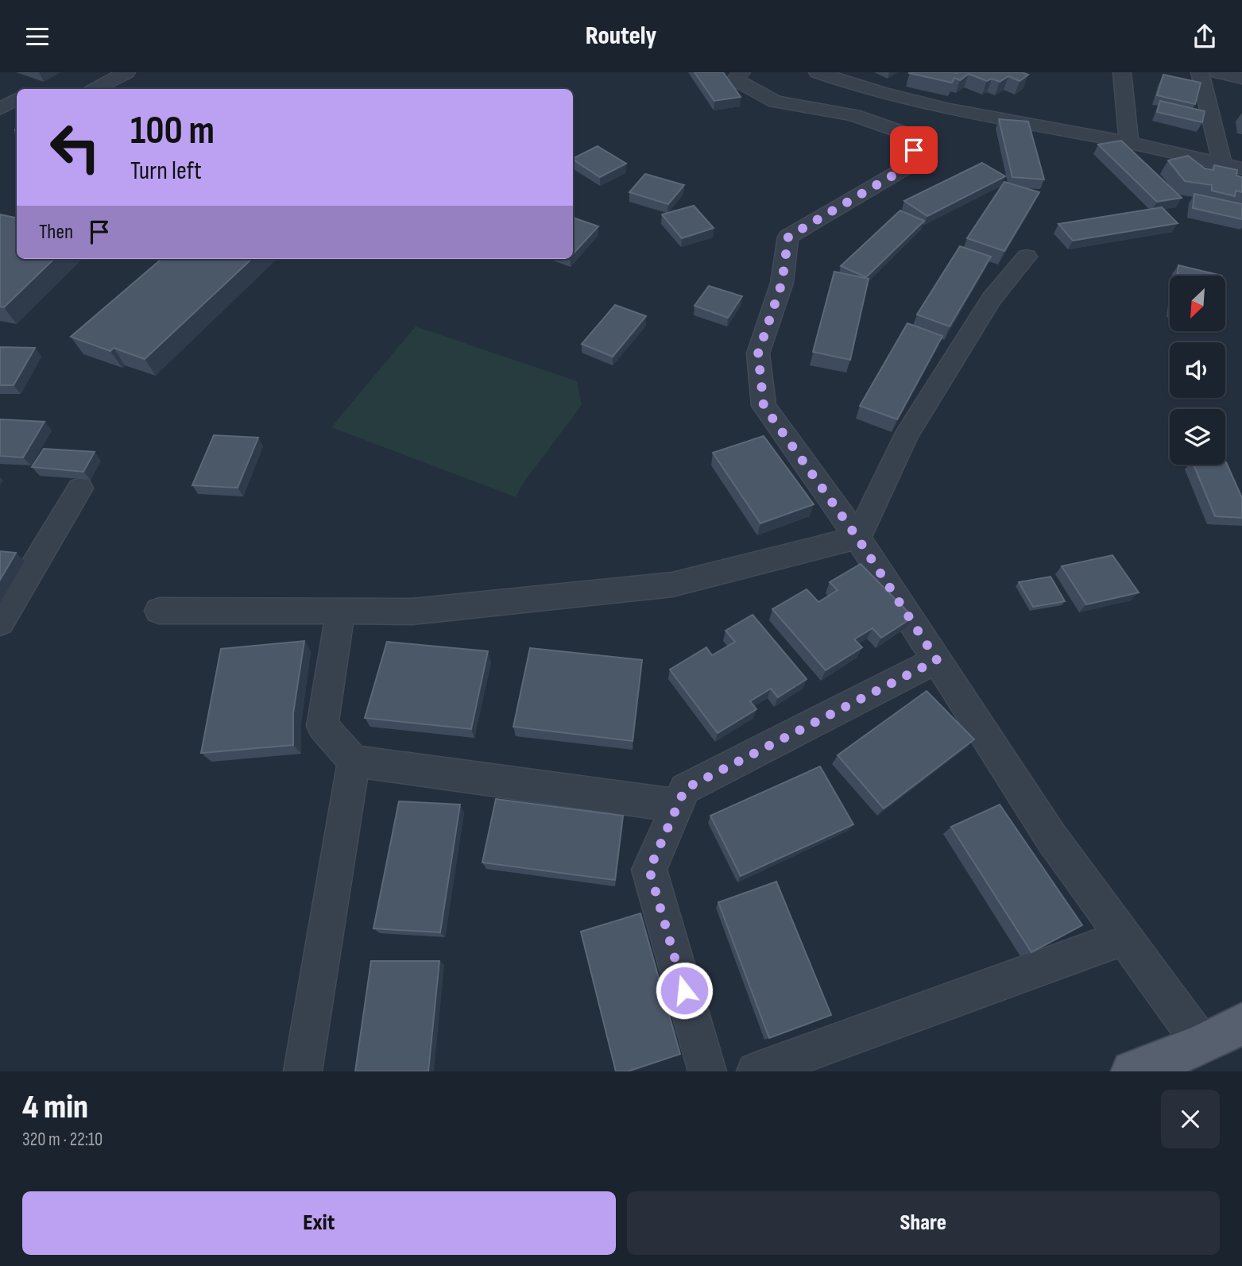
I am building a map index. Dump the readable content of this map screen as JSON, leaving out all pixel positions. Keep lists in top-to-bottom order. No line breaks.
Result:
{"north":"bottom left","page":{"header":"Routely","turn":["100 m","Turn left"],"then":"Then","heading":["4 min","320 m · 22:10"],"buttons":["Exit","Share"]}}
